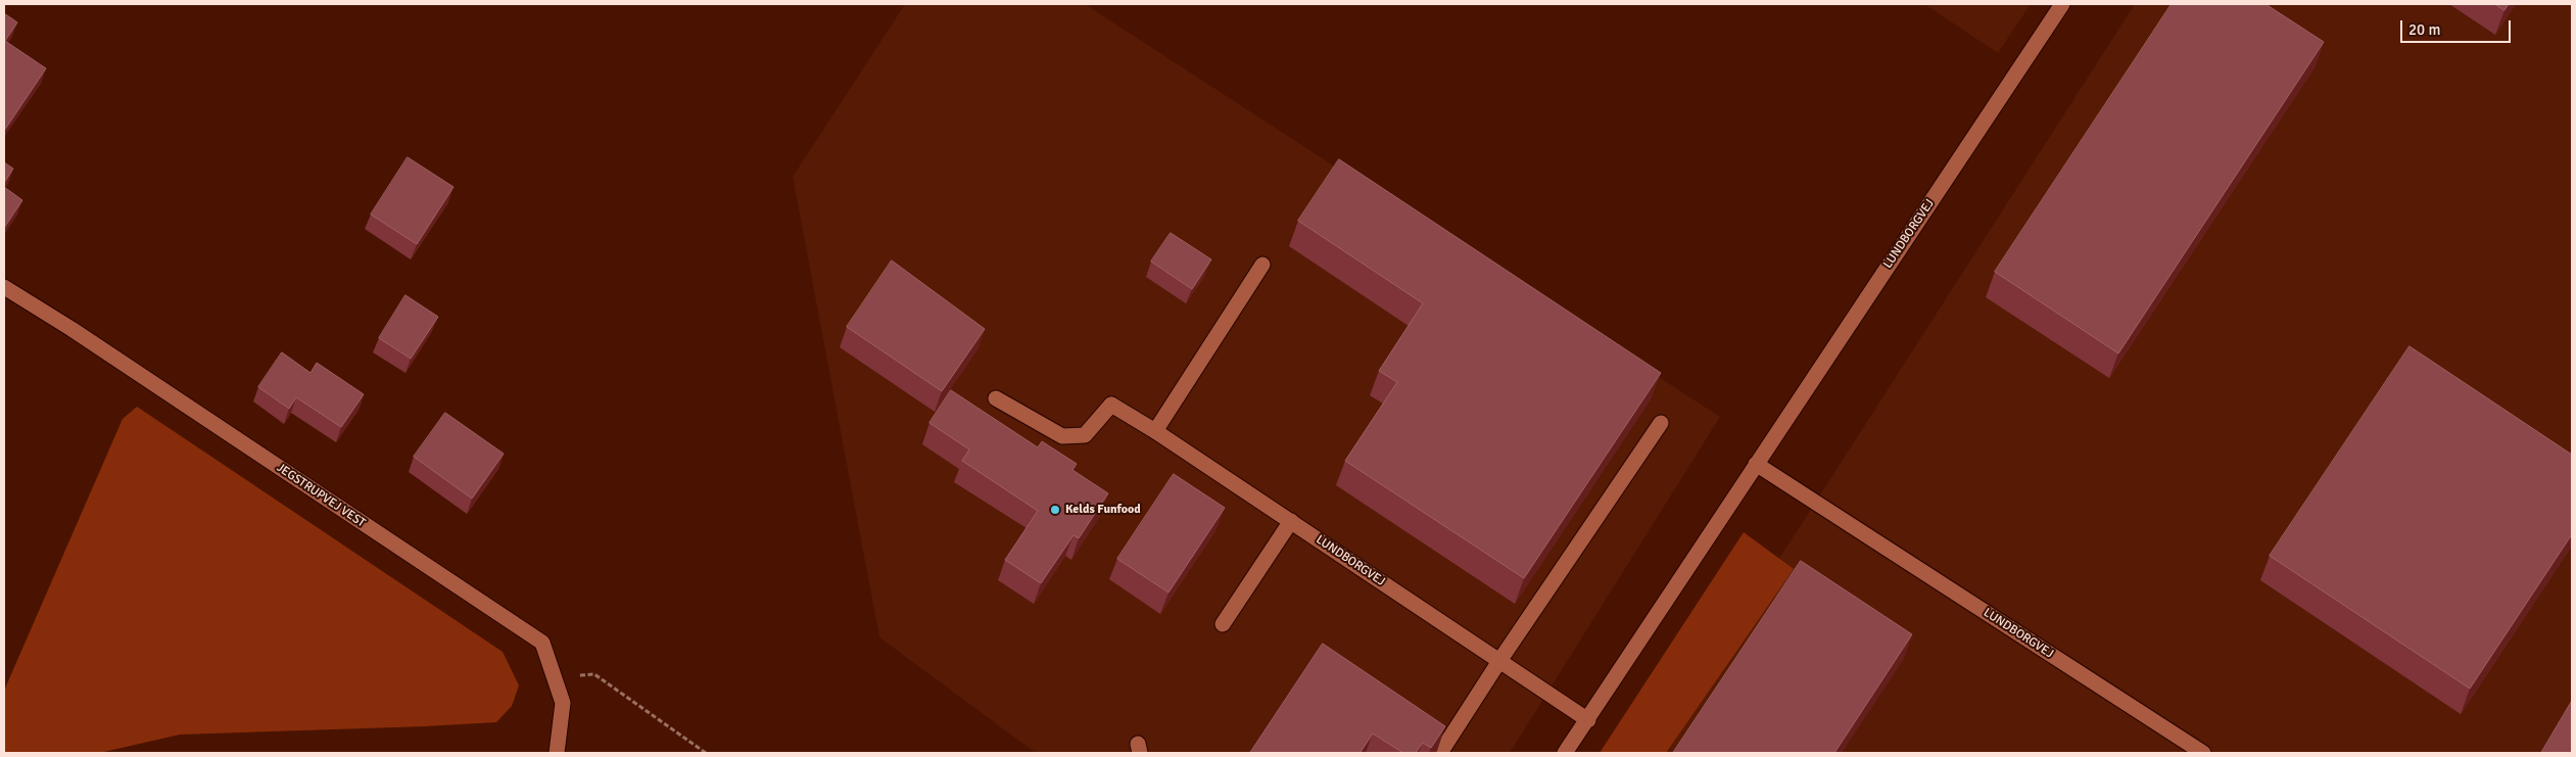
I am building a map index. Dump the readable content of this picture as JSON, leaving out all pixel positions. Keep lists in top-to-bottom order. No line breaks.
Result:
{"streets":{"street":["LUNDBORGVEJ","JEGSTRUPVEJ VEST"]},"places":["Kelds Funfood"],"scale_bar":"20 m"}
